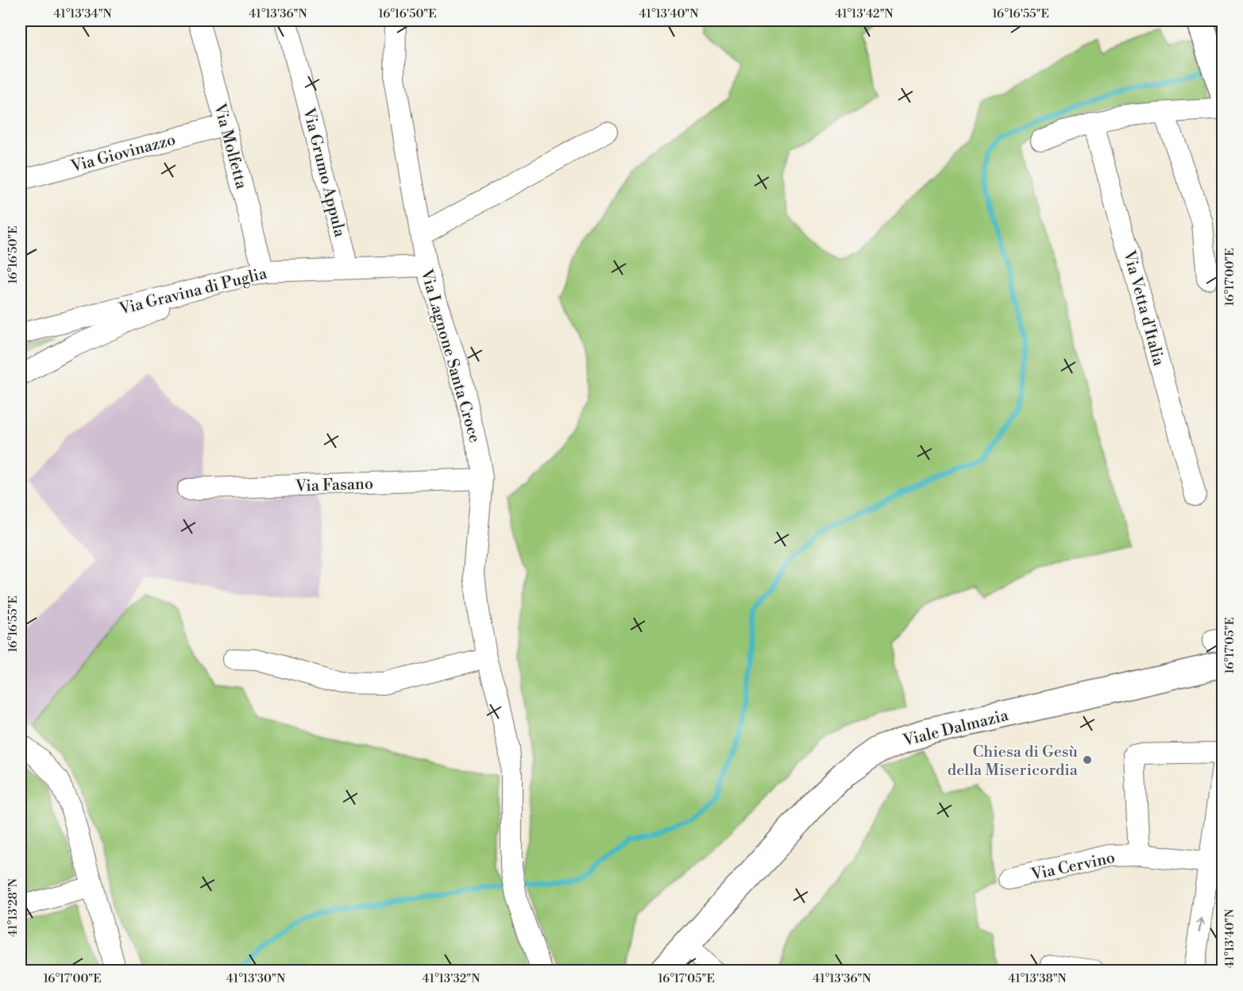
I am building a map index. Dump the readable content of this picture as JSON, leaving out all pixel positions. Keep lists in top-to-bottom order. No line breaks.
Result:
{"streets":{"main road":["Viale Dalmazia"],"street":["Via Molfetta","Via Giovinazzo","Via Grumo Appula","Via Gravina di Puglia","Via Vetta d'Italia","Via Lagnone Santa Croce","Via Fasano","Via Cervino"]},"crossings":[["Via Molfetta","Via Giovinazzo"],["Via Molfetta","Via Gravina di Puglia"],["Via Grumo Appula","Via Gravina di Puglia"],["Via Gravina di Puglia","Via Lagnone Santa Croce"],["Via Lagnone Santa Croce","Via Fasano"]],"places":["Chiesa di Gesù della Misericordia"],"coordinates":["41°13'34\"N","41°13'36\"N","16°16'50\"E","41°13'40\"N","41°13'42\"N","16°16'55\"E","16°17'00\"E","16°17'05\"E","41°13'28\"N","41°13'30\"N","41°13'32\"N","41°13'38\"N"]}
